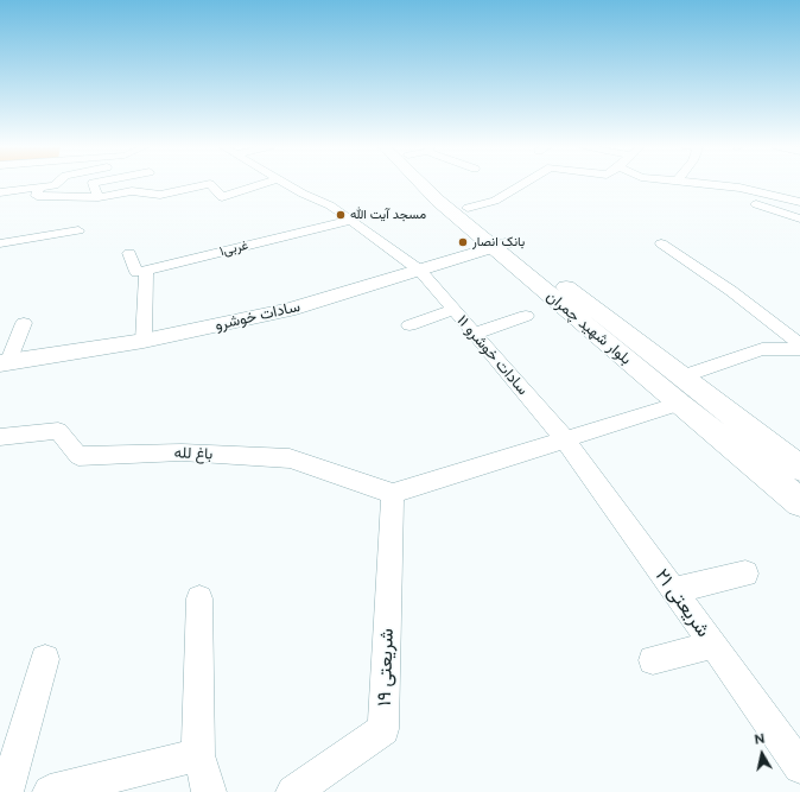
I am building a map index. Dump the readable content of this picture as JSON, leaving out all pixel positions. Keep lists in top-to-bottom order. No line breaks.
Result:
{"streets":{"main road":["بلوار شهید چمران"],"street":["غربی۱","سادات خوشرو","سادات خوشرو ۱۱","باغ لله","شریعتی ۲۱","شریعتی ۱۹"]},"crossings":[["غربی۱","سادات خوشرو ۱۱"],["سادات خوشرو","بلوار شهید چمران"],["سادات خوشرو","سادات خوشرو ۱۱"],["سادات خوشرو ۱۱","شریعتی ۲۱"],["باغ لله","شریعتی ۱۹"]],"places":["مسجد آیت الله","بانک انصار"],"north":"top"}
